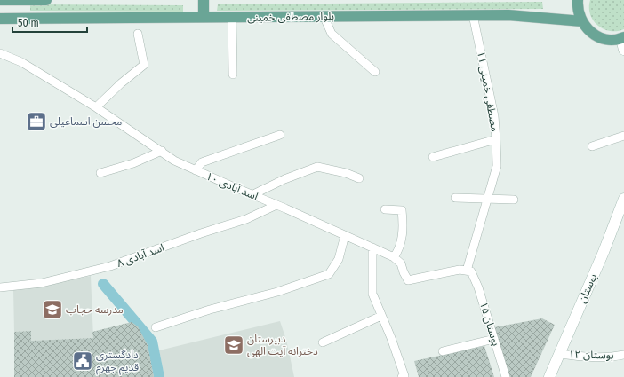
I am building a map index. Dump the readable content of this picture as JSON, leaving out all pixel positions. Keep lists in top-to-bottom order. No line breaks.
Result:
{"streets":{"main road":["بلوار مصطفی خمینی","بوستان"],"street":["مصطفی خمینی ۱۱","اسد آبادی ۱۰","اسد آبادی ۸","بوستان ۱۵","۱۲ بوستان"]},"crossings":[["بلوار مصطفی خمینی","مصطفی خمینی ۱۱"],["مصطفی خمینی ۱۱","بوستان ۱۵"],["اسد آبادی ۱۰","اسد آبادی ۸"],["بوستان","۱۲ بوستان"]],"places":{"office":["محسن اسماعیلی"],"school or university":["مدرسه حجاب","دبیرستان دخترانه آیت الهی"],"public building":["دادگستری قدیم جهرم"]},"scale_bar":"50 m"}
